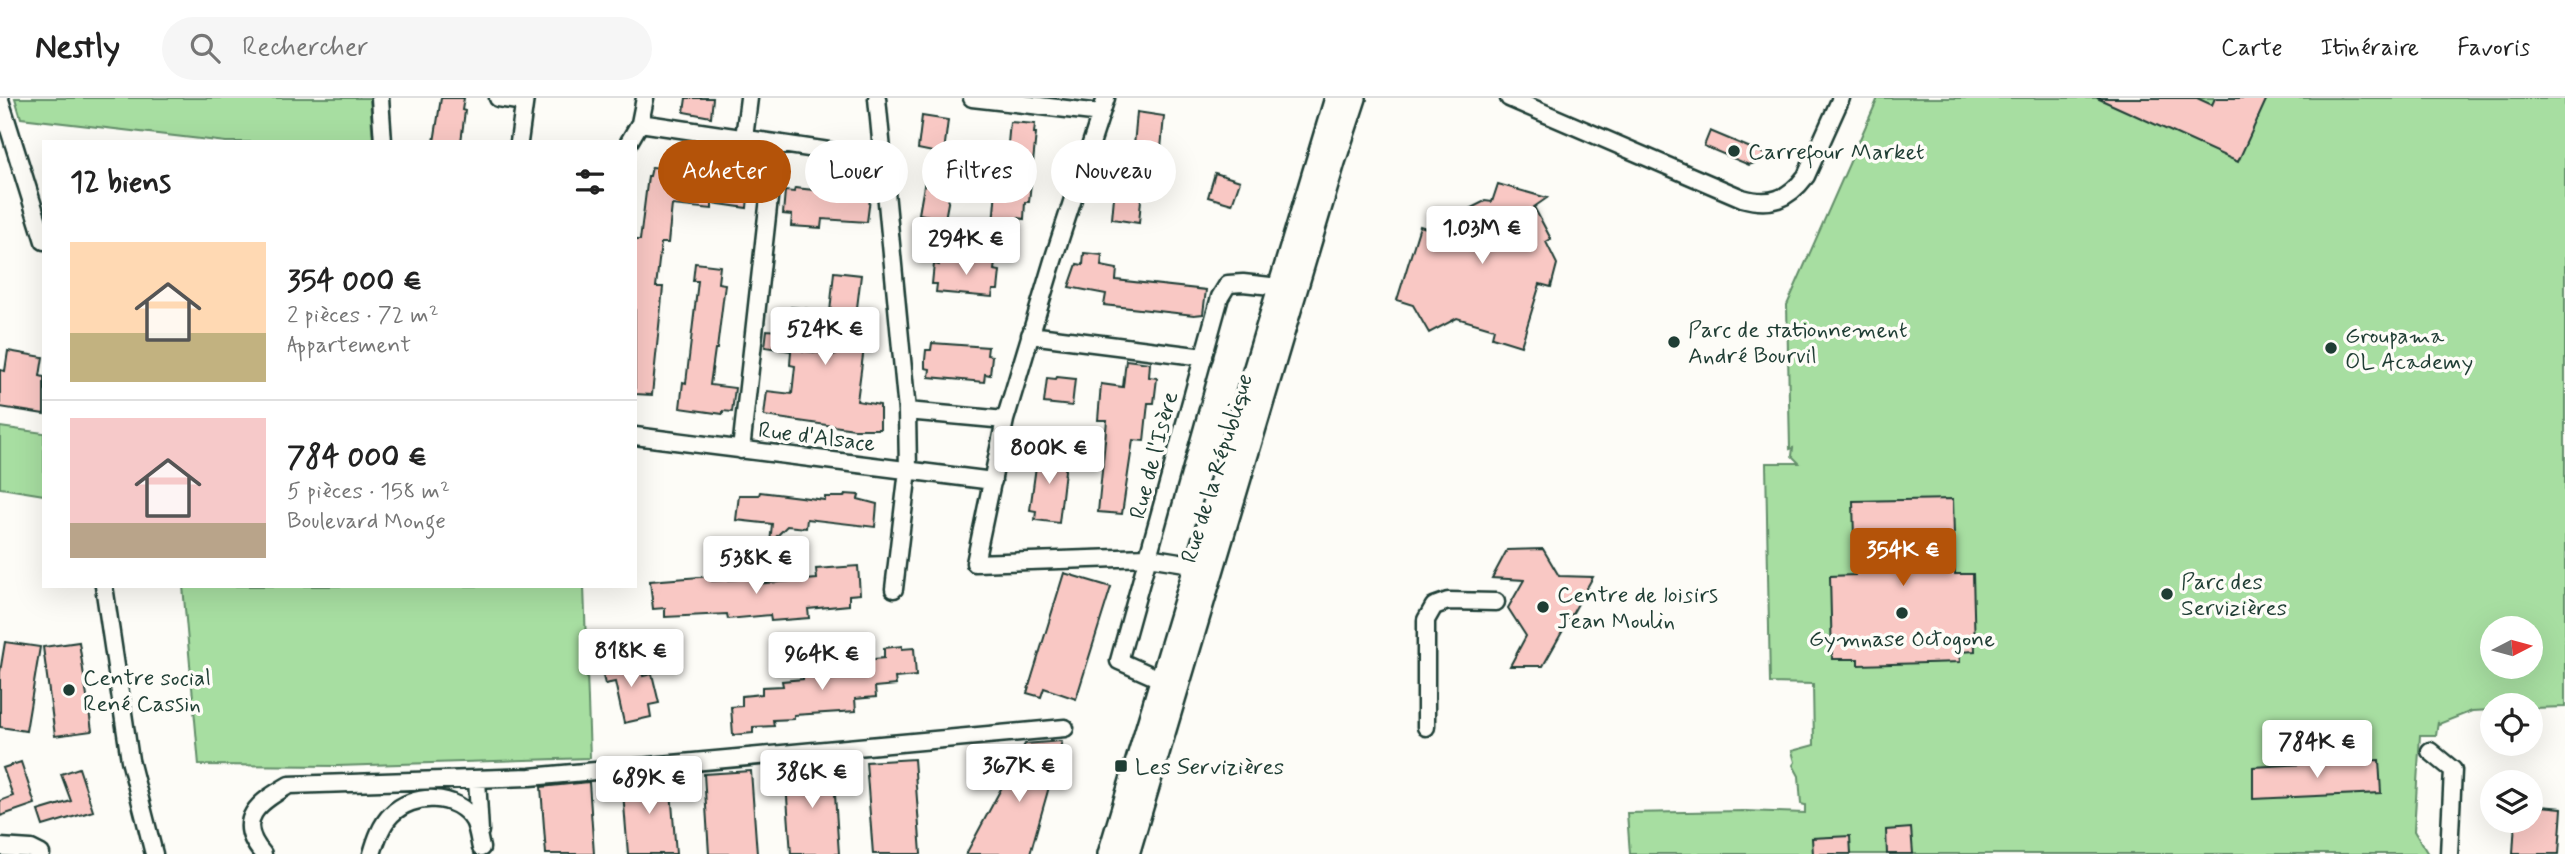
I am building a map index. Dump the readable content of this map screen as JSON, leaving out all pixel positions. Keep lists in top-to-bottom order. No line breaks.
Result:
{"streets":{"main road":["Rue de la République"],"street":["Rue d'Alsace","Rue de l'Isère"]},"crossings":[["Rue de l'Isère","Rue de la République"]],"places":{"other":["Carrefour Market","Parc de stationnement André Bourvil","Groupama OL Academy","Parc des Servizières","Centre de loisirs Jean Moulin","Gymnase Octogone","Centre social René Cassin"],"transit":["Les Servizières"]},"north":"right","page":{"header":"Nestly","search":"Rechercher","nav":["Carte","Itinéraire","Favoris"],"chip":["Acheter","Louer","Filtres","Nouveau"],"heading":"12 biens","price":["1.03M €","294K €","524K €","800K €","354K €","538K €","818K €","964K €","784K €","367K €","386K €","689K €"],"list":[{"name":"354 000 €","note":"2 pièces · 72 m² · Appartement"},{"name":"784 000 €","note":"5 pièces · 158 m² · Boulevard Monge"}]}}
